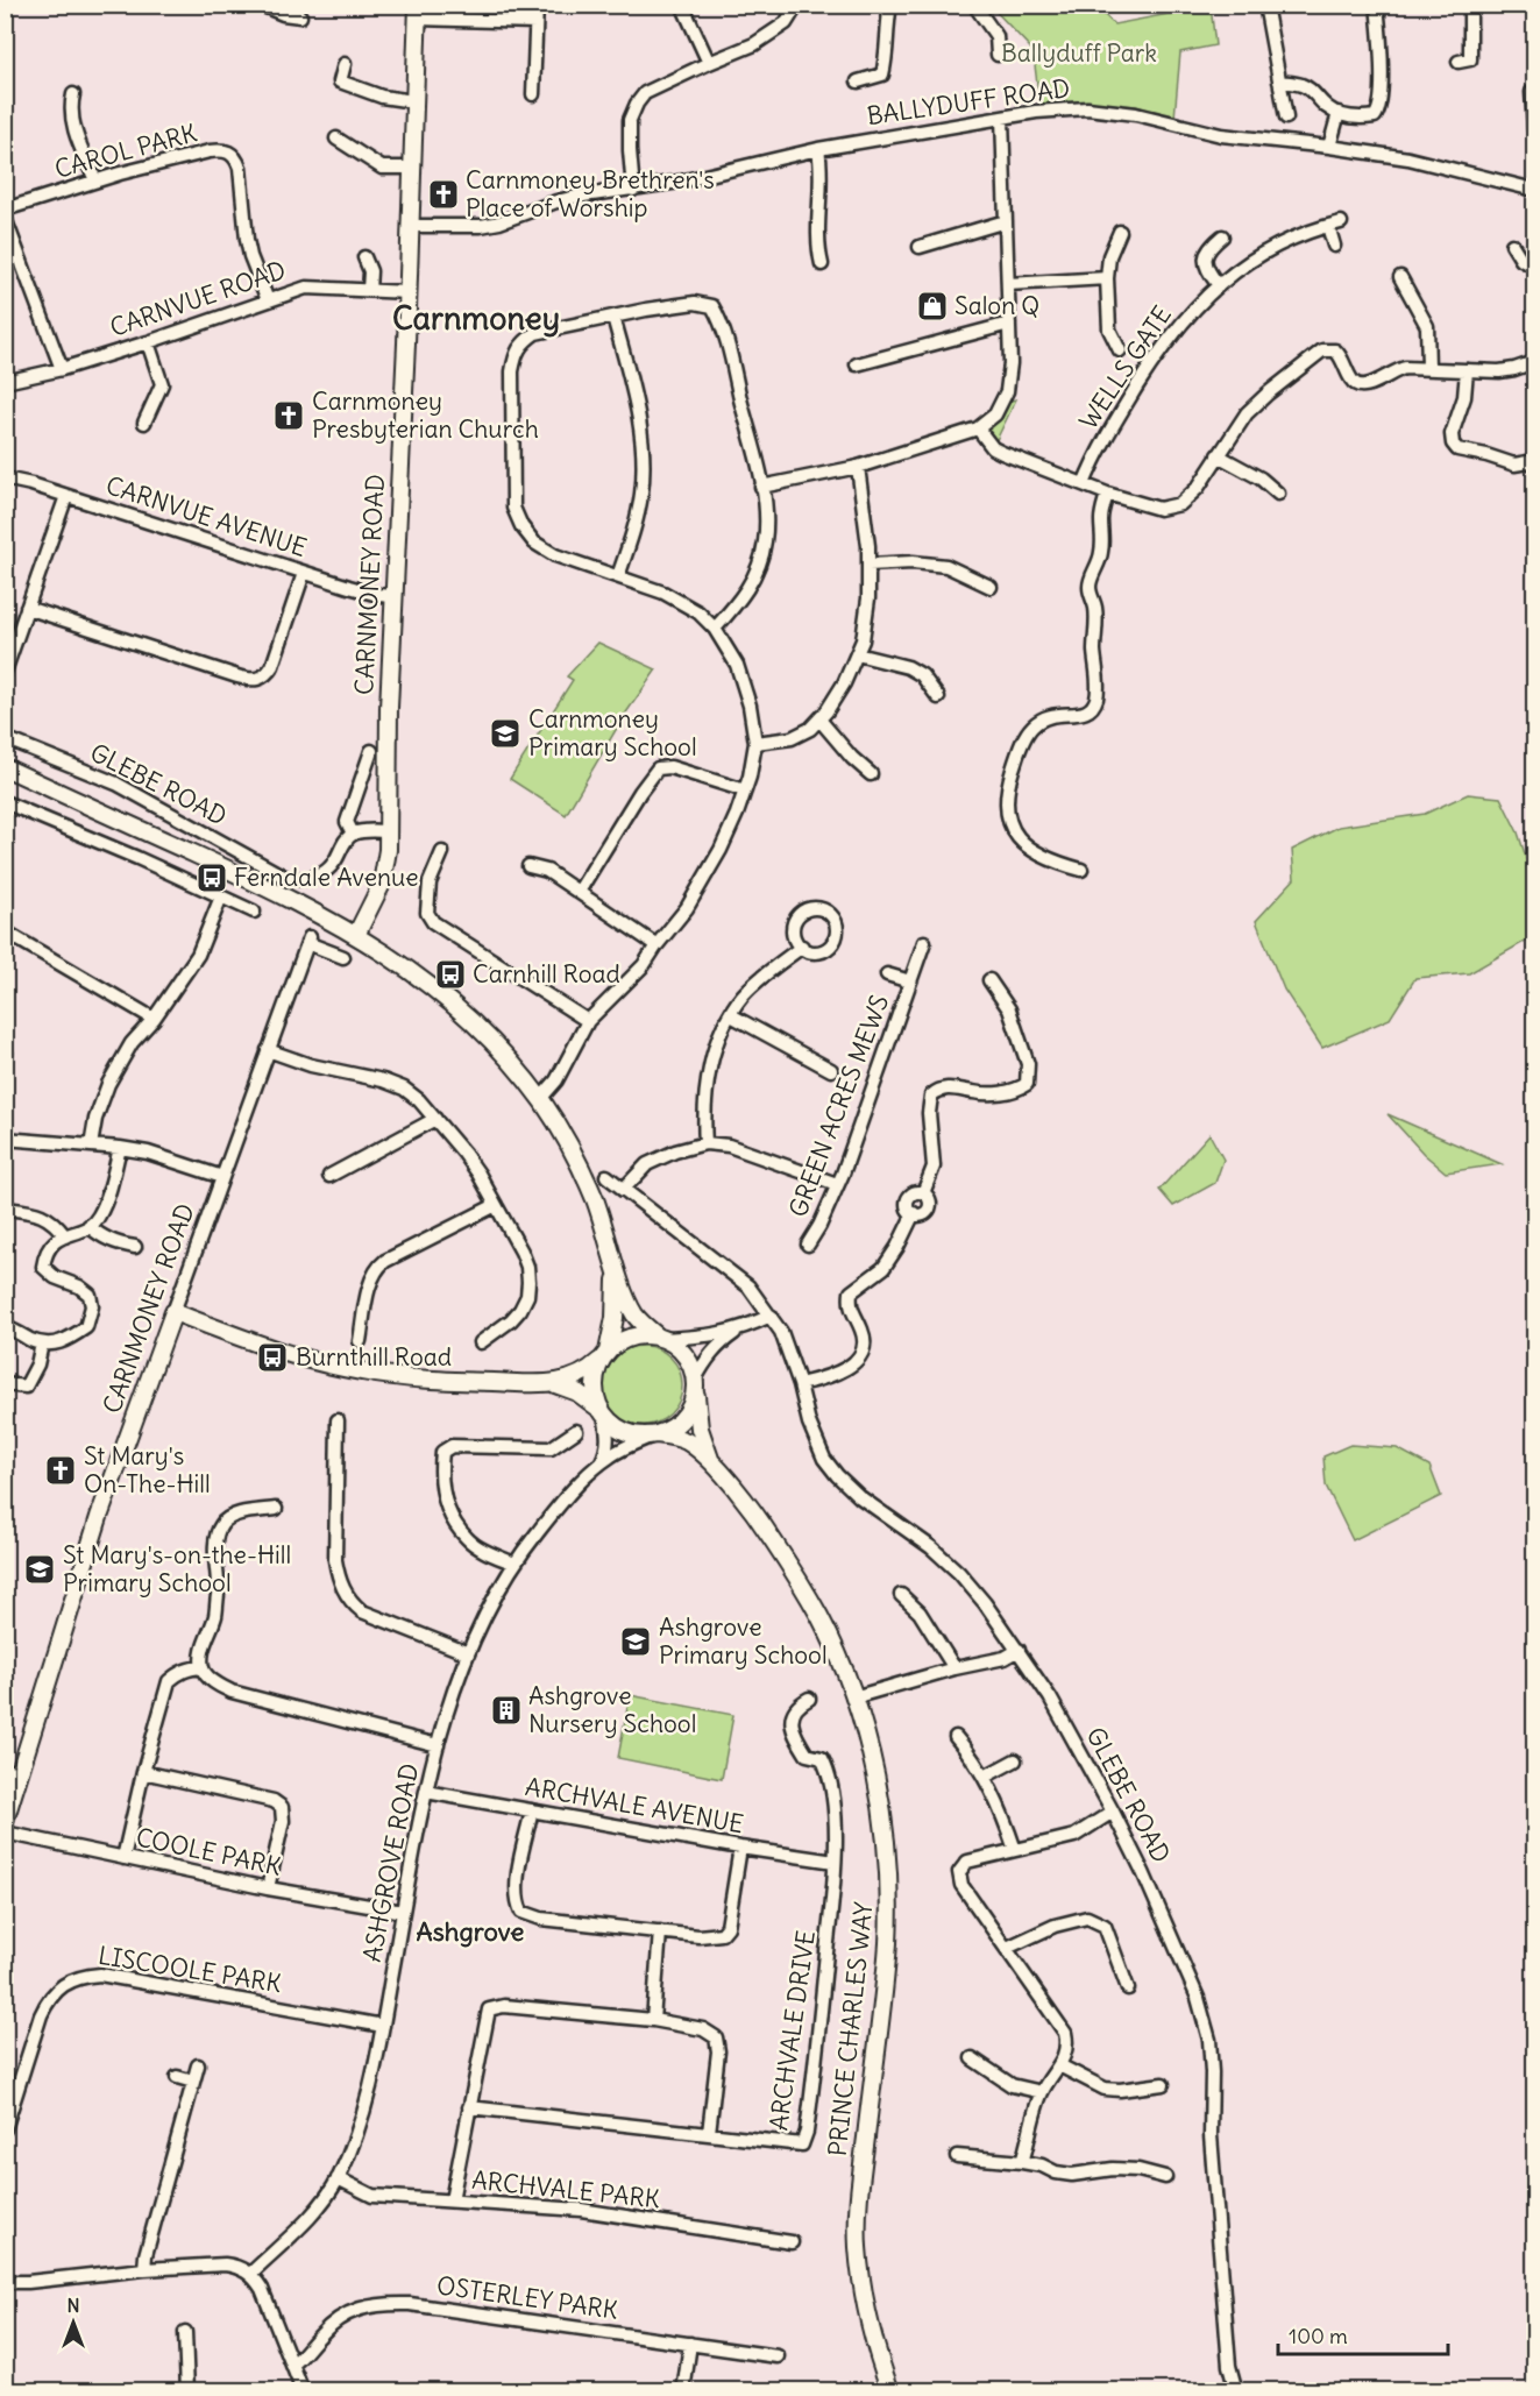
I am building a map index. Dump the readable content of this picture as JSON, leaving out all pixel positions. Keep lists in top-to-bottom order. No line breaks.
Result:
{"streets":{"street":["BALLYDUFF ROAD","CAROL PARK","CARNVUE ROAD","WELLS GATE","CARNVUE AVENUE","CARNMONEY ROAD","GLEBE ROAD","GREEN ACRES MEWS","ARCHVALE AVENUE","COOLE PARK","ASHGROVE ROAD","LISCOOLE PARK","PRINCE CHARLES WAY","ARCHVALE DRIVE","ARCHVALE PARK","OSTERLEY PARK"]},"crossings":[["BALLYDUFF ROAD","CARNMONEY ROAD"],["CAROL PARK","CARNVUE ROAD"],["CARNVUE ROAD","CARNMONEY ROAD"],["CARNVUE AVENUE","CARNMONEY ROAD"],["ARCHVALE AVENUE","ASHGROVE ROAD"],["ARCHVALE AVENUE","ARCHVALE DRIVE"],["COOLE PARK","ASHGROVE ROAD"],["ASHGROVE ROAD","LISCOOLE PARK"],["ASHGROVE ROAD","PRINCE CHARLES WAY"],["ASHGROVE ROAD","ARCHVALE PARK"]],"districts":["Carnmoney","Ashgrove"],"parks":["Ballyduff Park"],"places":{"church":["Carnmoney Brethren's Place of Worship","Carnmoney Presbyterian Church","St Mary's On-The-Hill"],"shop":["Salon Q"],"school or university":["Carnmoney Primary School","St Mary's-on-the-Hill Primary School","Ashgrove Primary School"],"bus stop":["Ferndale Avenue","Carnhill Road","Burnthill Road"],"building":["Ashgrove Nursery School"]},"scale_bar":"100 m","north":"top"}
